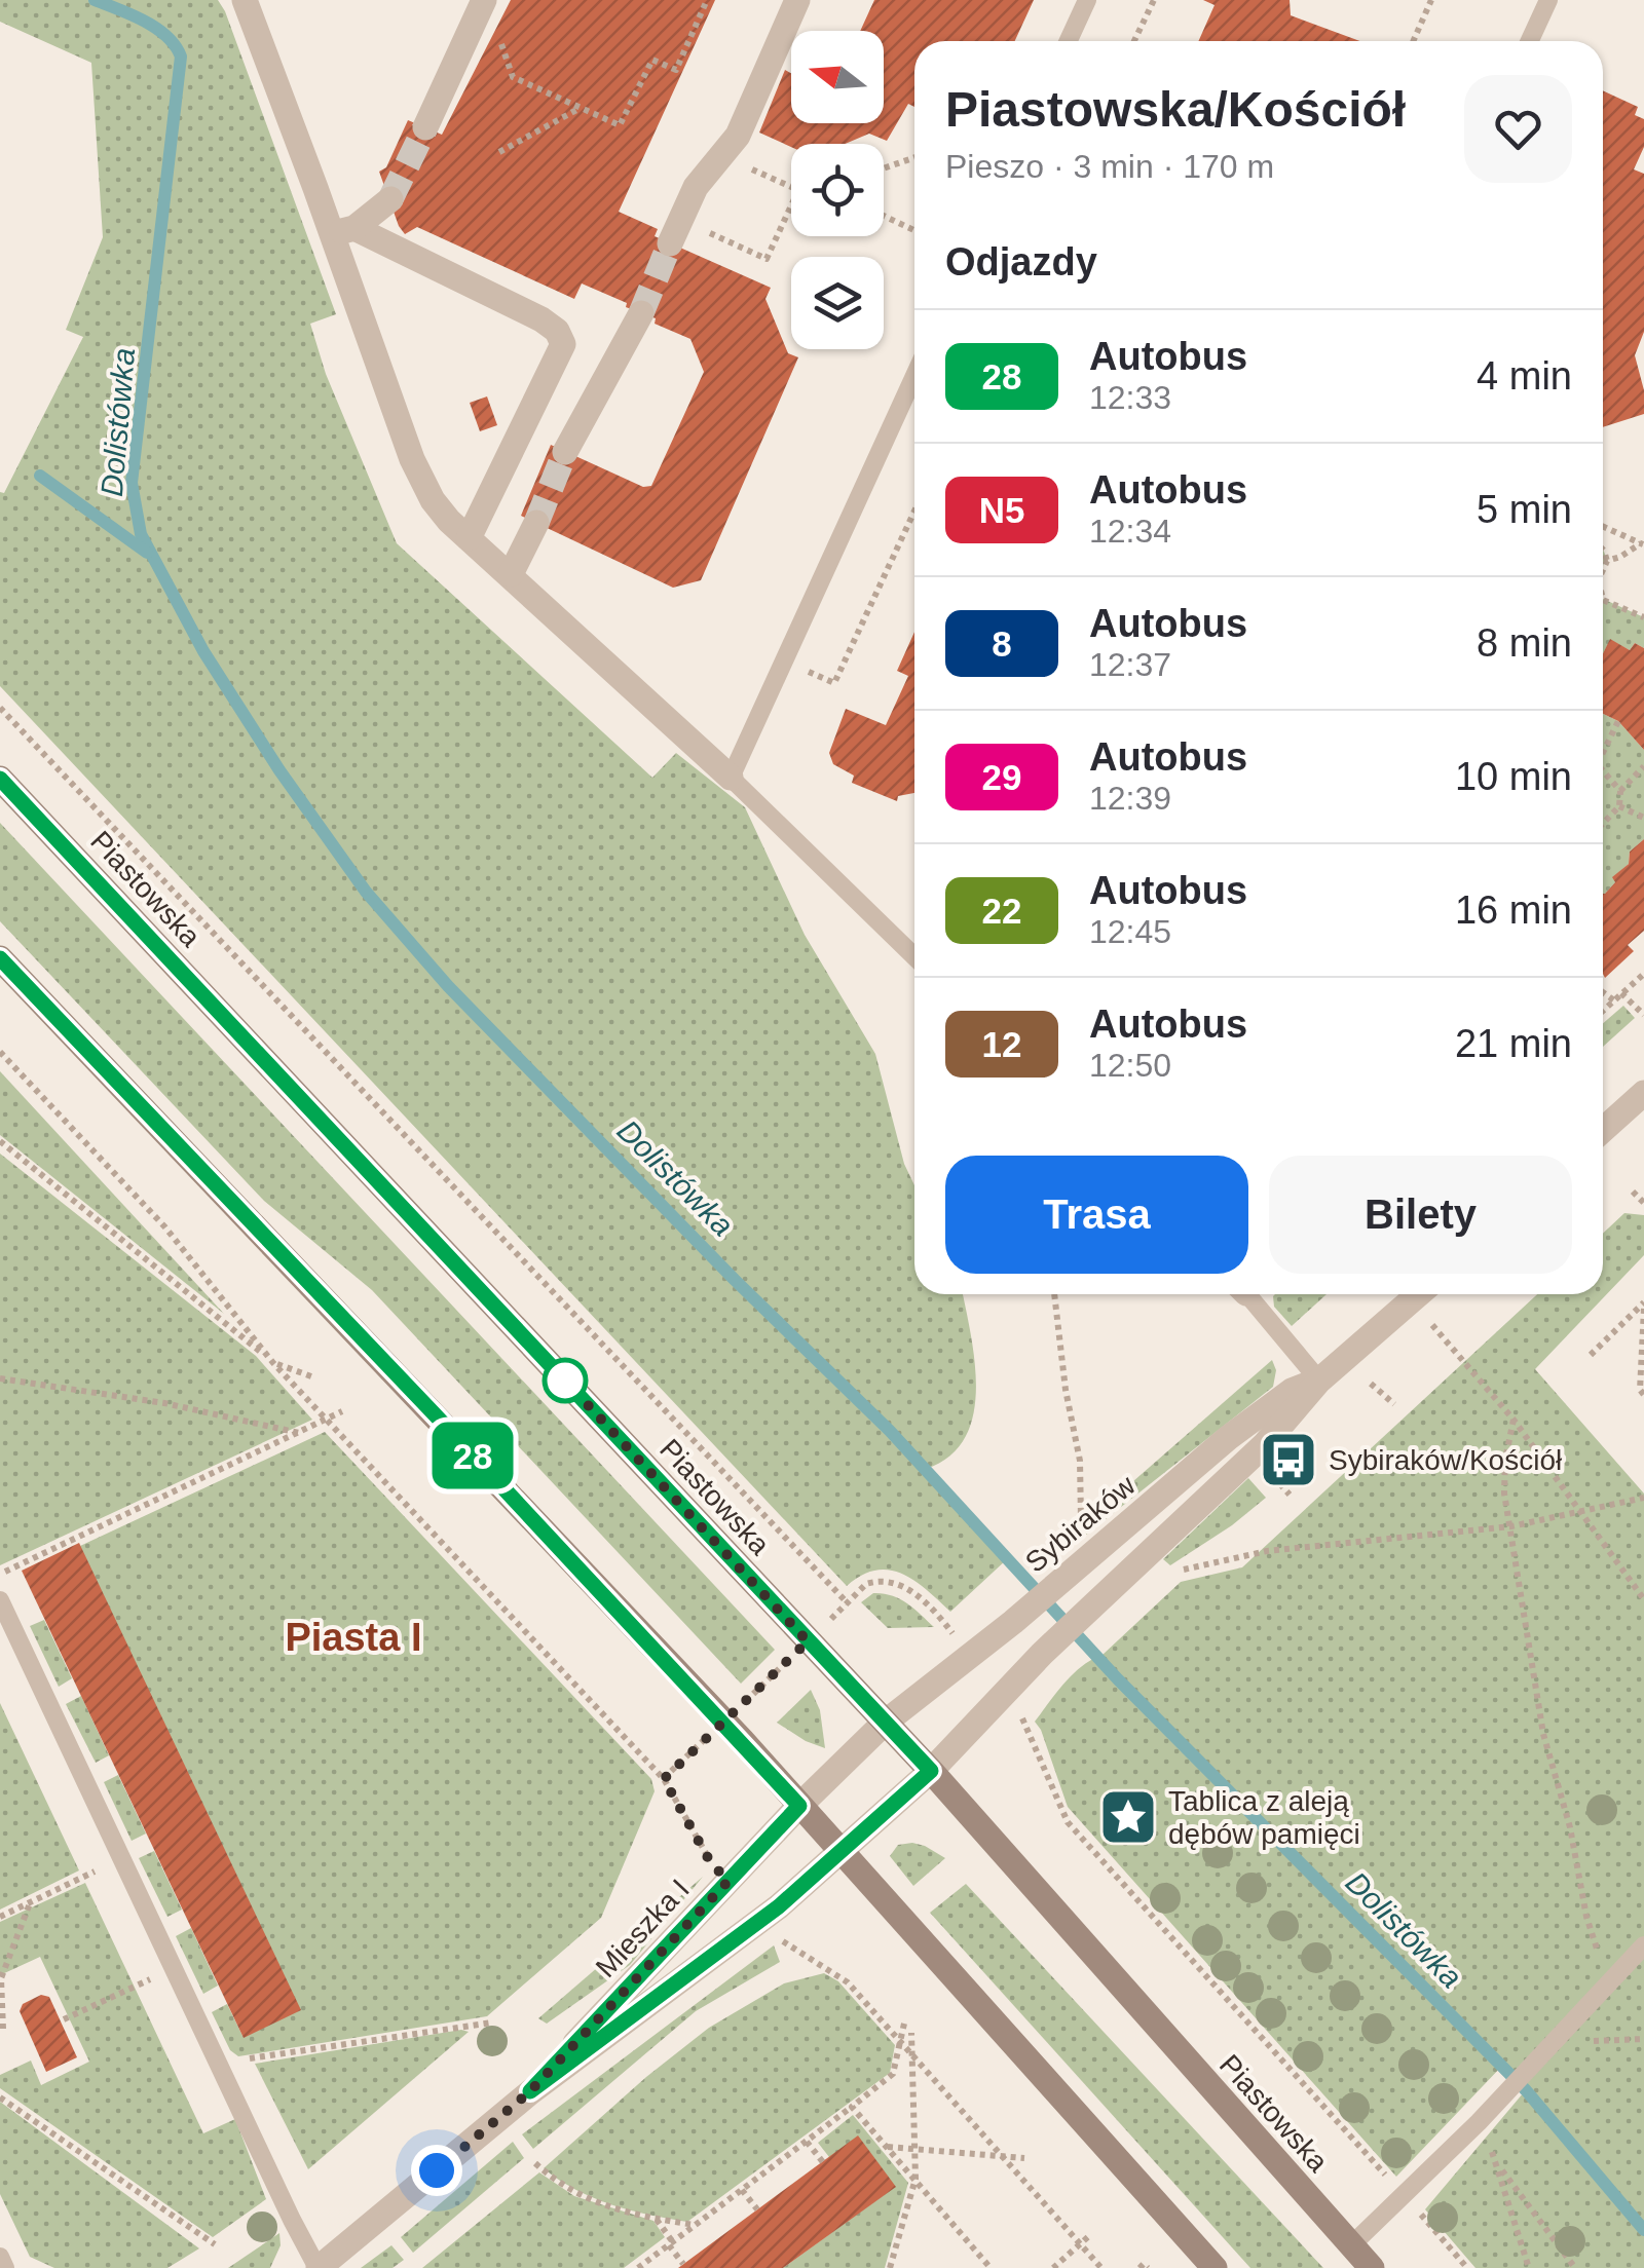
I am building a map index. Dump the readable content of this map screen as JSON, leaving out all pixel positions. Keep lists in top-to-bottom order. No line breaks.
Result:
{"streets":{"main road":["Piastowska"],"street":["Sybiraków","Mieszka I"]},"crossings":[["Piastowska","Sybiraków"],["Piastowska","Mieszka I"],["Sybiraków","Mieszka I"]],"districts":["Piasta I"],"water":["Dolistówka"],"places":{"bus stop":["Sybiraków/Kościół"],"place":["Tablica z aleją dębów pamięci"]},"lines":["bus line 28"],"north":"left","page":{"on_map":"28","heading":[["Piastowska/Kościół","Pieszo · 3 min · 170 m"],"Odjazdy"],"list":[{"mark":"28","name":"Autobus","note":"12:33","value":"4 min"},{"mark":"N5","name":"Autobus","note":"12:34","value":"5 min"},{"mark":"8","name":"Autobus","note":"12:37","value":"8 min"},{"mark":"29","name":"Autobus","note":"12:39","value":"10 min"},{"mark":"22","name":"Autobus","note":"12:45","value":"16 min"},{"mark":"12","name":"Autobus","note":"12:50","value":"21 min"}],"buttons":["Trasa","Bilety"]}}
